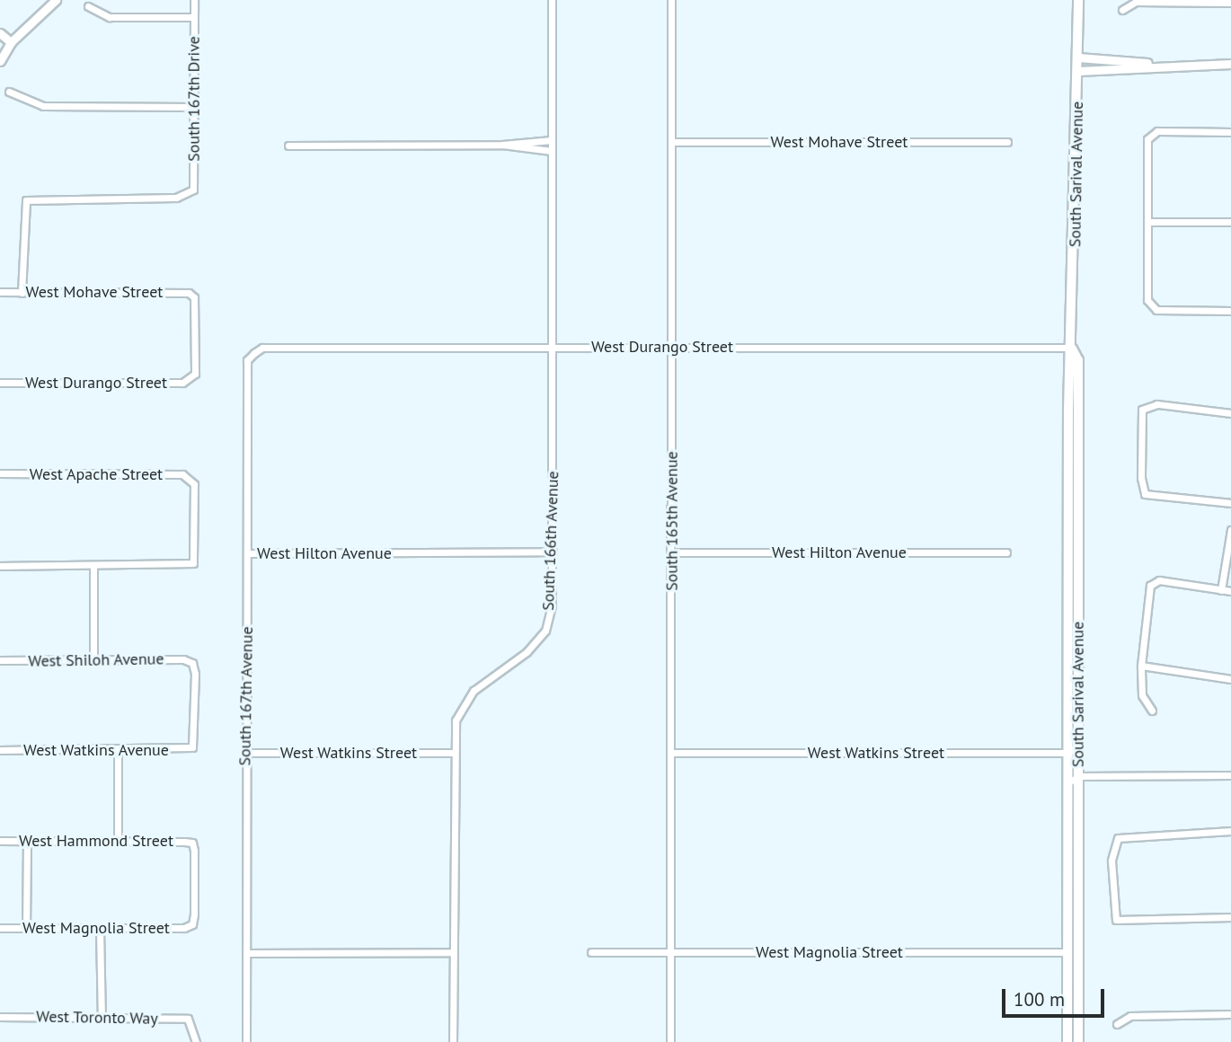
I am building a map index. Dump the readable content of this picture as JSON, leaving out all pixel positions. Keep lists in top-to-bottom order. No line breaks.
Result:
{"streets":{"main road":["South Sarival Avenue"],"street":["South 167th Drive","West Mohave Street","West Durango Street","West Apache Street","South 165th Avenue","South 166th Avenue","West Hilton Avenue","West Shiloh Avenue","South 167th Avenue","West Watkins Avenue","West Watkins Street","West Hammond Street","West Magnolia Street","West Toronto Way"]},"crossings":[["South 167th Drive","West Mohave Street"],["West Mohave Street","West Durango Street"],["West Mohave Street","South 165th Avenue"],["South Sarival Avenue","West Durango Street"],["South Sarival Avenue","West Watkins Street"],["South Sarival Avenue","West Magnolia Street"],["West Durango Street","South 165th Avenue"],["West Durango Street","South 166th Avenue"],["West Durango Street","South 167th Avenue"],["South 165th Avenue","West Hilton Avenue"],["South 165th Avenue","West Watkins Street"],["South 165th Avenue","West Magnolia Street"],["South 166th Avenue","West Hilton Avenue"],["South 166th Avenue","West Watkins Street"],["West Hilton Avenue","South 167th Avenue"],["West Shiloh Avenue","West Watkins Avenue"],["South 167th Avenue","West Watkins Street"],["West Hammond Street","West Magnolia Street"]],"scale_bar":"100 m"}
